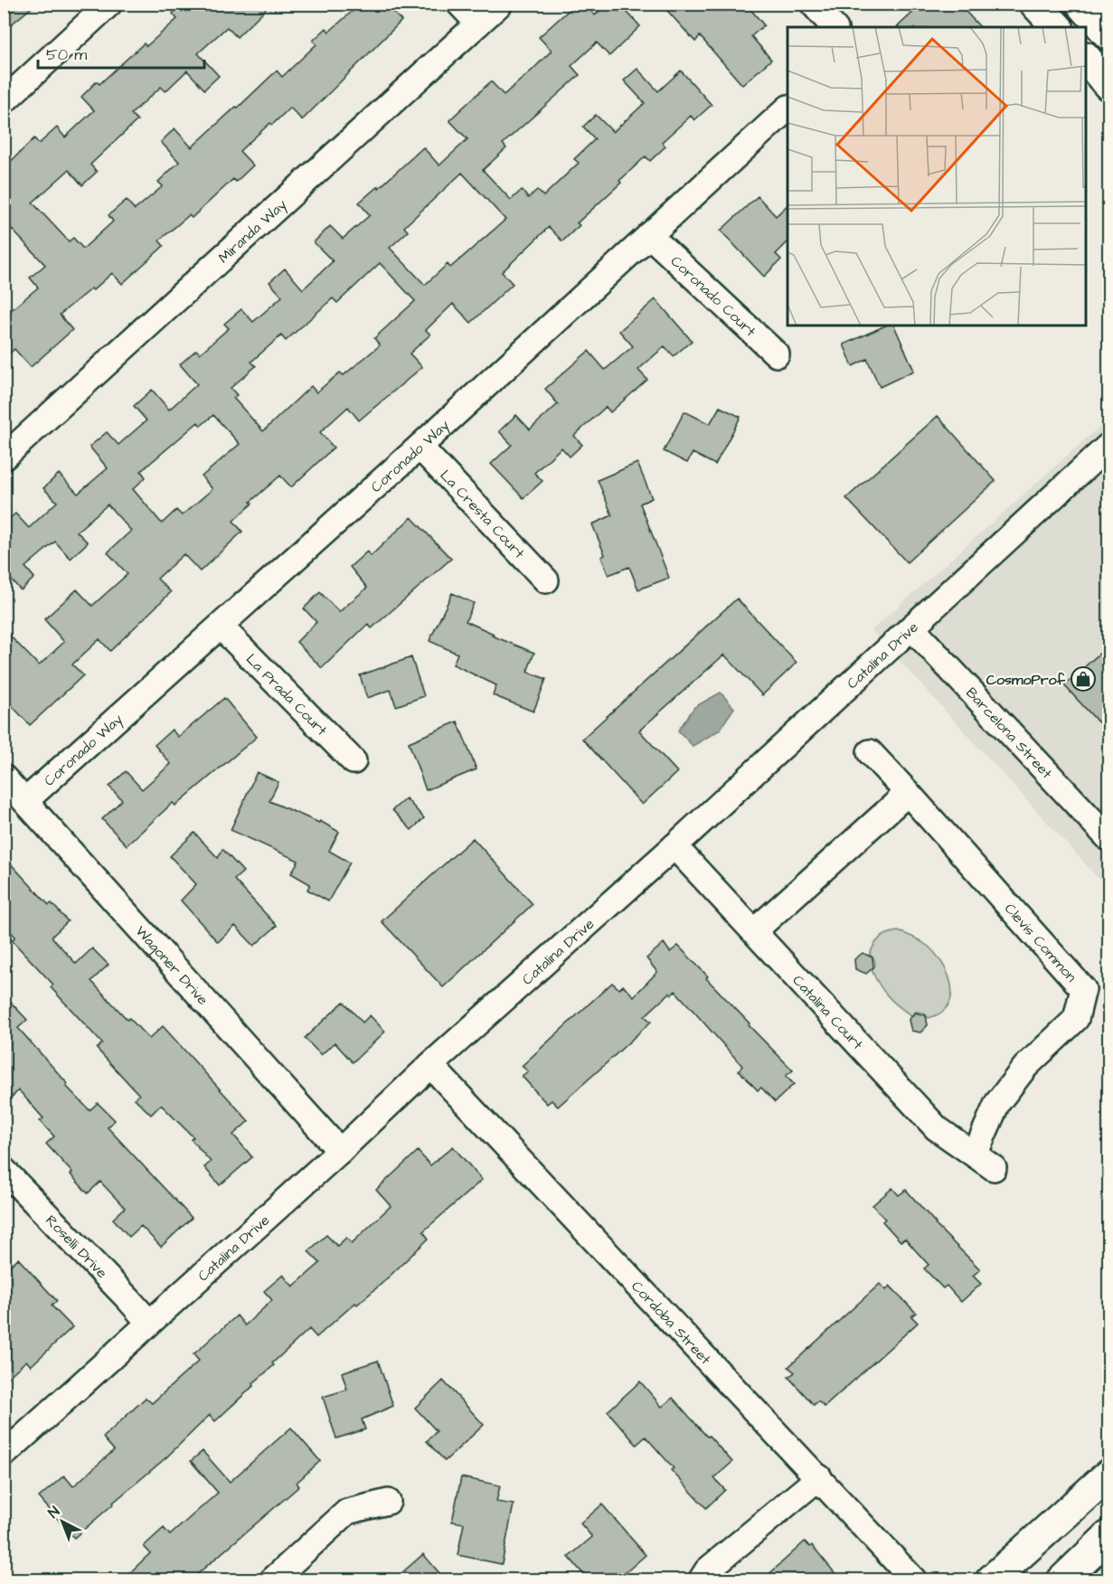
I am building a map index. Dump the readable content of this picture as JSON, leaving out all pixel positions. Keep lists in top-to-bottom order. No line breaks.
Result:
{"streets":{"street":["Miranda Way","Coronado Court","Coronado Way","La Cresta Court","Catalina Drive","La Prada Court","Barcelona Street","Clevis Common","Wagoner Drive","Catalina Court","Roselli Drive","Cordoba Street"]},"crossings":[["Coronado Court","Coronado Way"],["Coronado Way","La Cresta Court"],["Coronado Way","La Prada Court"],["Coronado Way","Wagoner Drive"],["Catalina Drive","Barcelona Street"],["Catalina Drive","Wagoner Drive"],["Catalina Drive","Catalina Court"],["Catalina Drive","Roselli Drive"],["Catalina Drive","Cordoba Street"],["Clevis Common","Catalina Court"]],"places":{"shop":["CosmoProf"]},"scale_bar":"50 m","north":"top left"}
